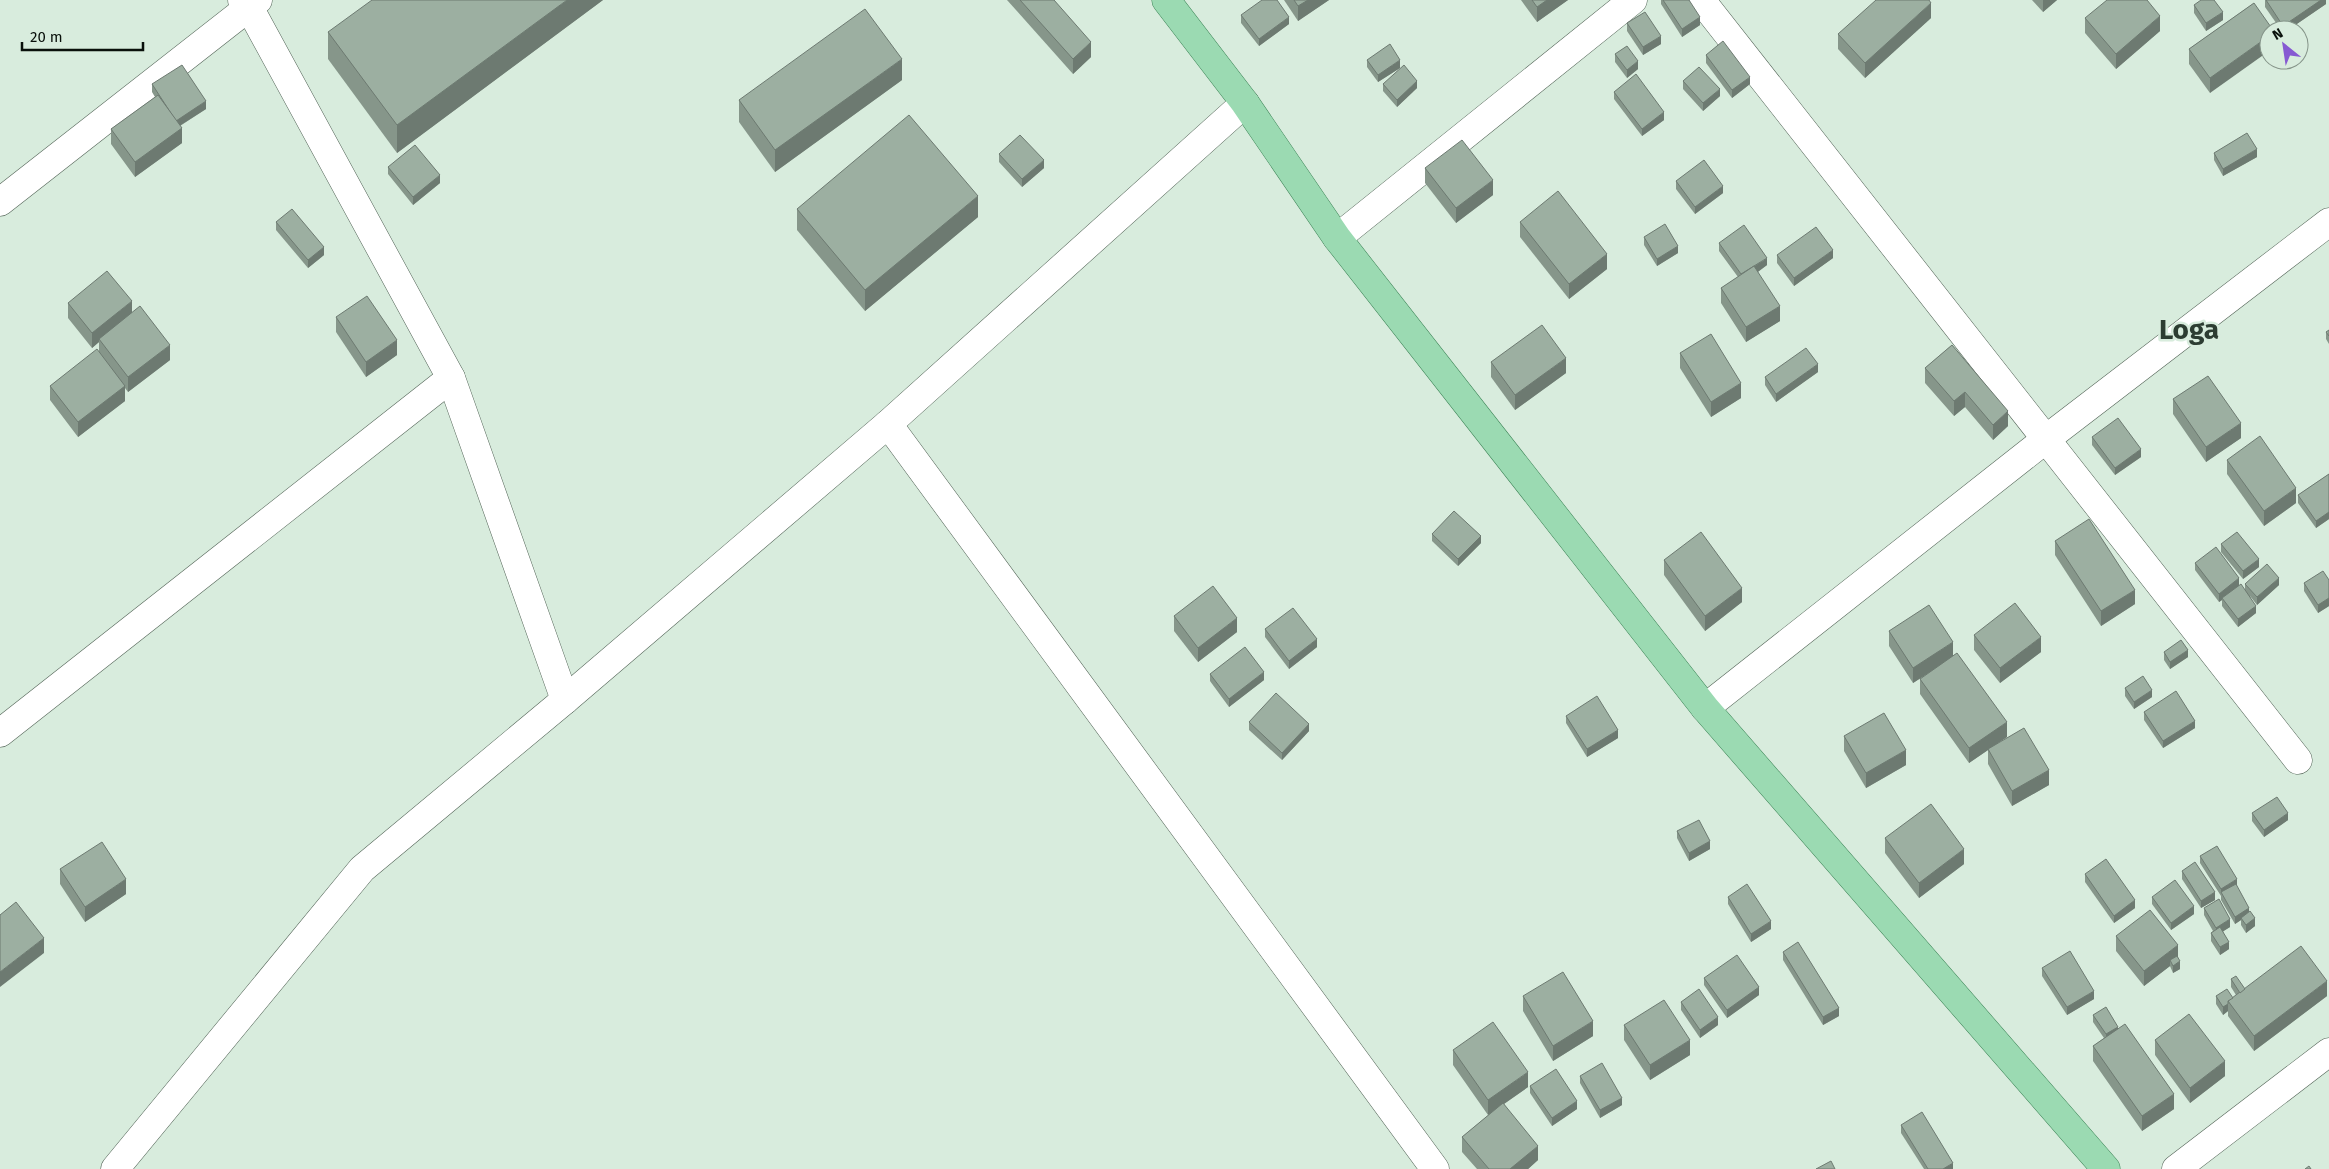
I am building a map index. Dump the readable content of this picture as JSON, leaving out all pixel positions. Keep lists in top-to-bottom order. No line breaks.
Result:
{"districts":["Loga"],"scale_bar":"20 m","north":"top left"}
